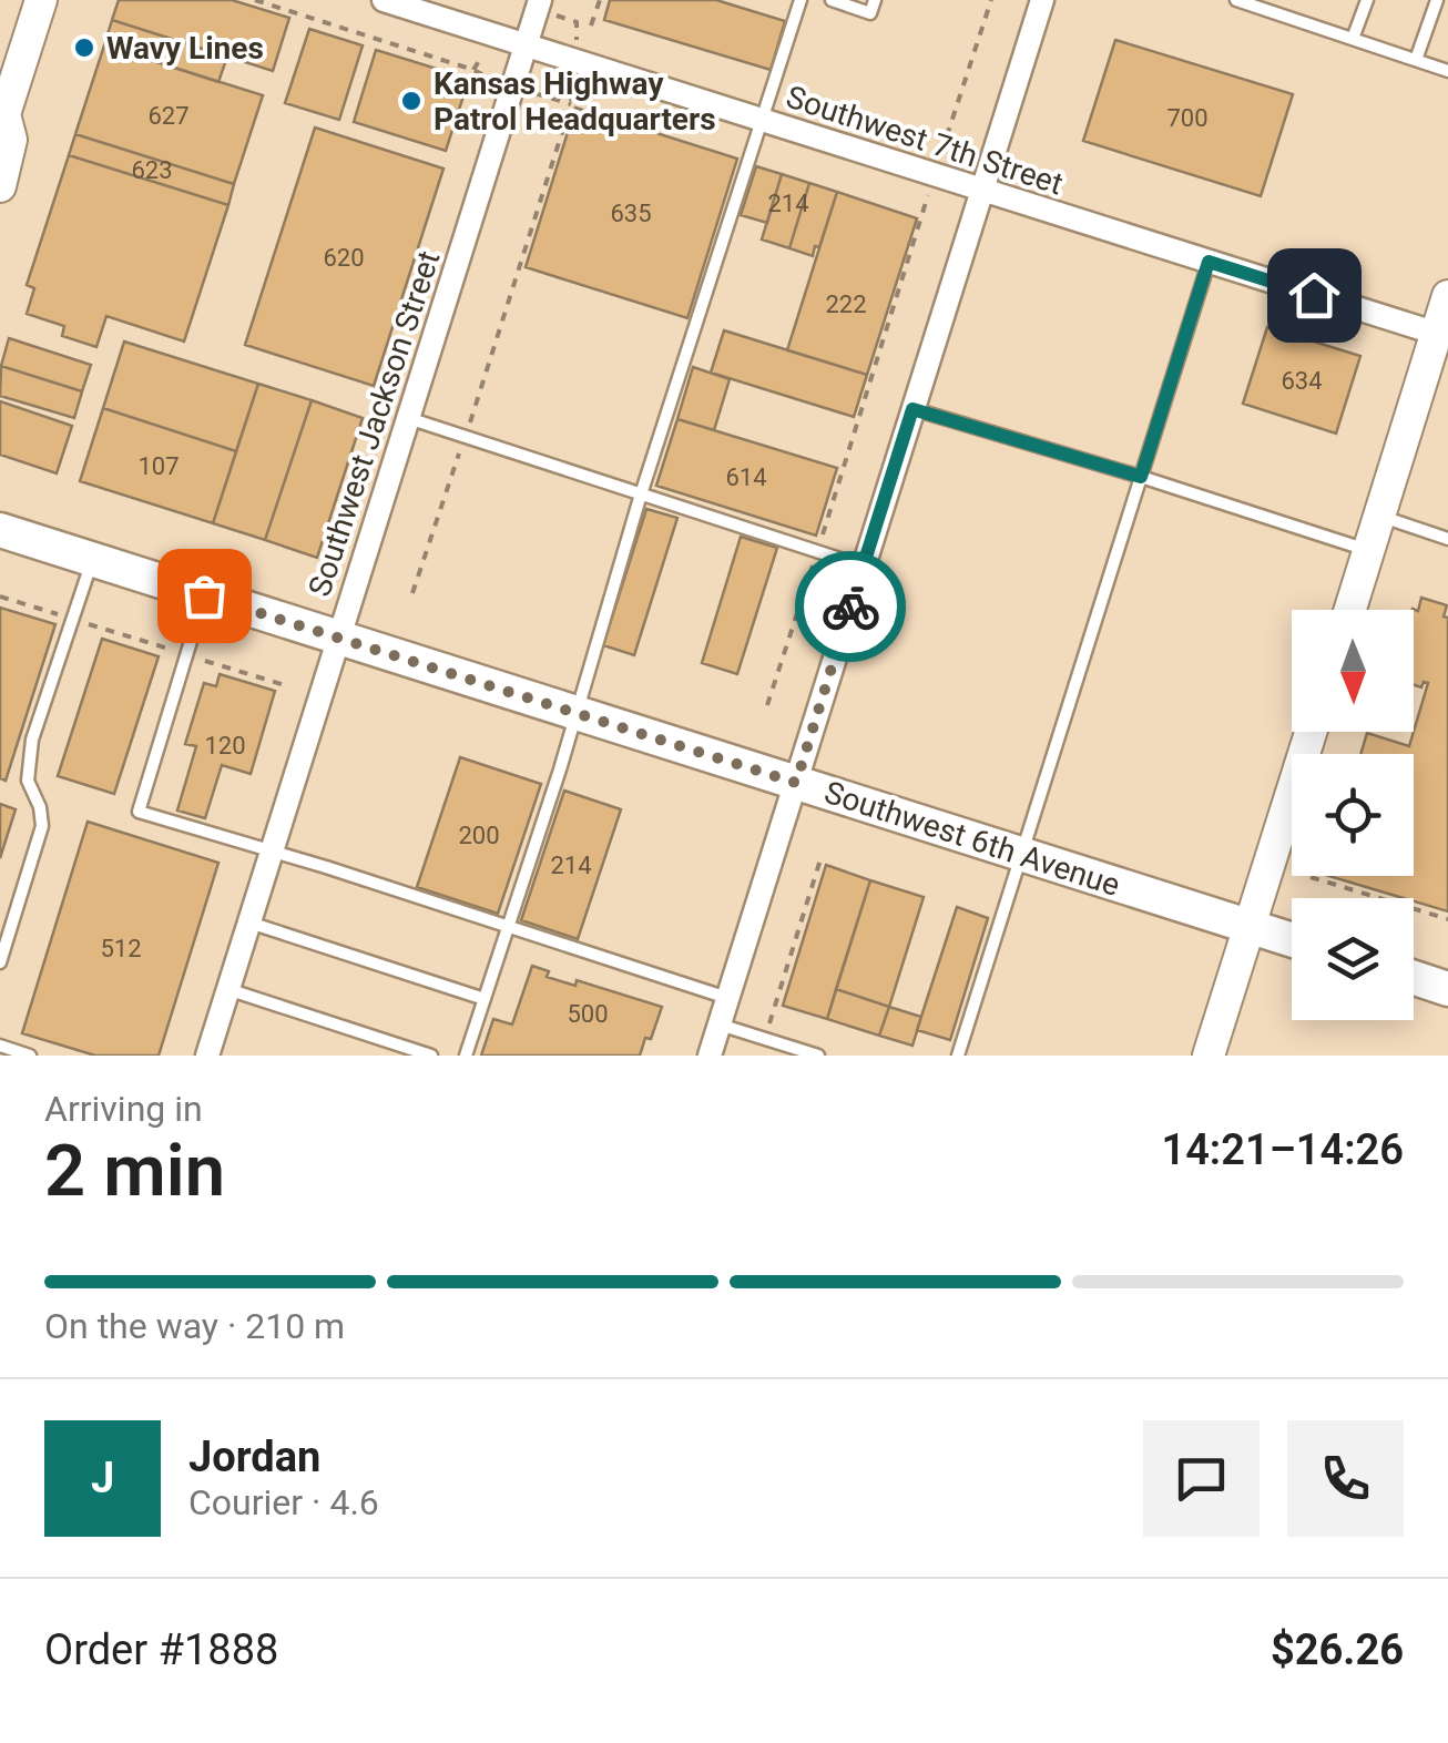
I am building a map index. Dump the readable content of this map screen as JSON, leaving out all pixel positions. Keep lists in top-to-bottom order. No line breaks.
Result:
{"streets":{"main road":["Southwest 6th Avenue"],"street":["Southwest 7th Street","Southwest Jackson Street"]},"crossings":[["Southwest 7th Street","Southwest Jackson Street"],["Southwest Jackson Street","Southwest 6th Avenue"]],"places":["Wavy Lines","Kansas Highway Patrol Headquarters"],"house_numbers":["627","700","623","214","635","620","222","634","107","614","120","200","214","512","500"],"north":"bottom","page":{"heading":["2 min","Arriving in","14:21–14:26"],"panel":["Jordan","Courier · 4.6","Order #1888","$26.26"],"bar":"On the way · 210 m","round":"J"}}
